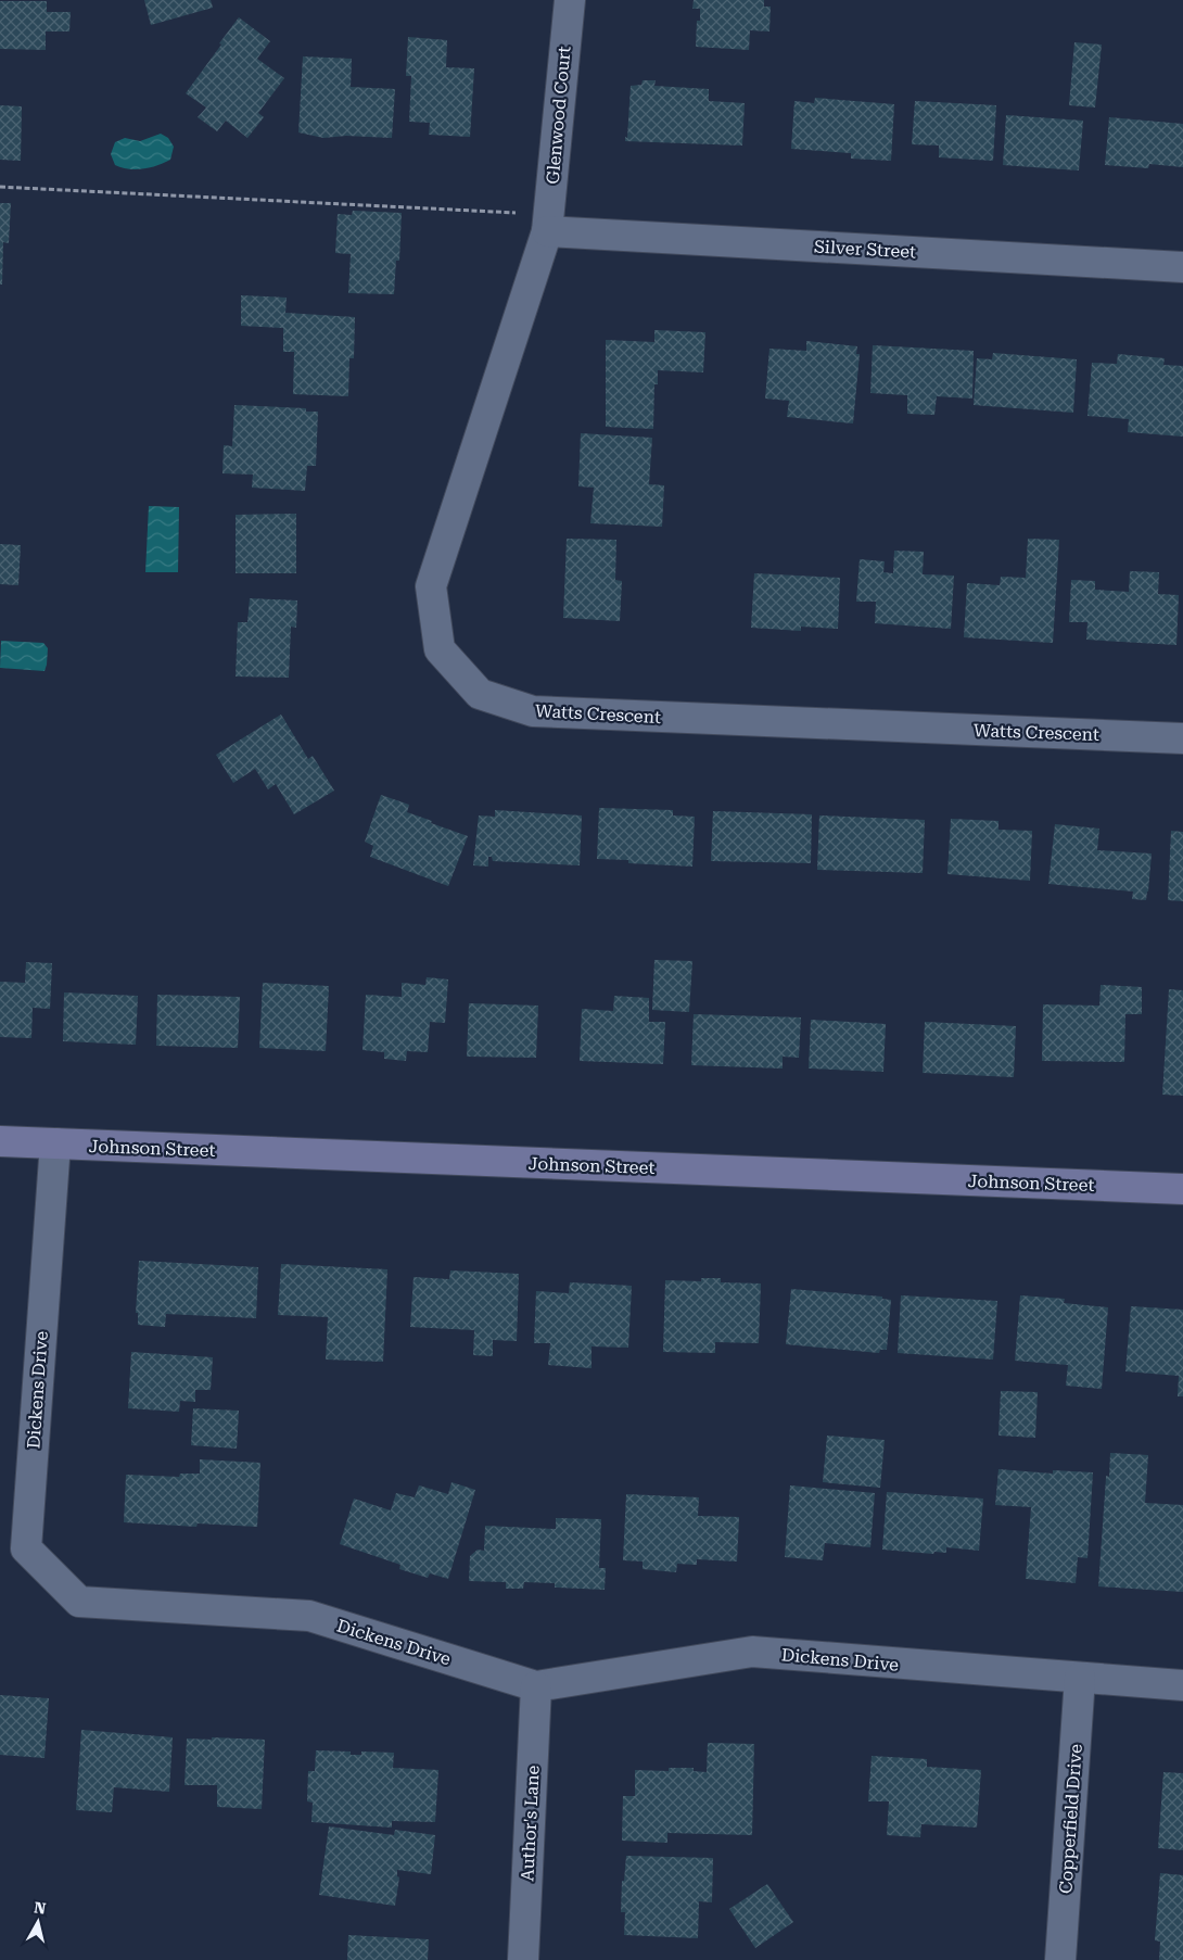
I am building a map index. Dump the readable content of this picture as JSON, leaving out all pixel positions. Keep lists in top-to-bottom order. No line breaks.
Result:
{"streets":{"main road":["Johnson Street"],"street":["Glenwood Court","Silver Street","Watts Crescent","Dickens Drive","Copperfield Drive","Author's Lane"]},"crossings":[["Glenwood Court","Silver Street"],["Glenwood Court","Watts Crescent"],["Silver Street","Watts Crescent"],["Johnson Street","Dickens Drive"],["Dickens Drive","Copperfield Drive"],["Dickens Drive","Author's Lane"]],"north":"top"}
